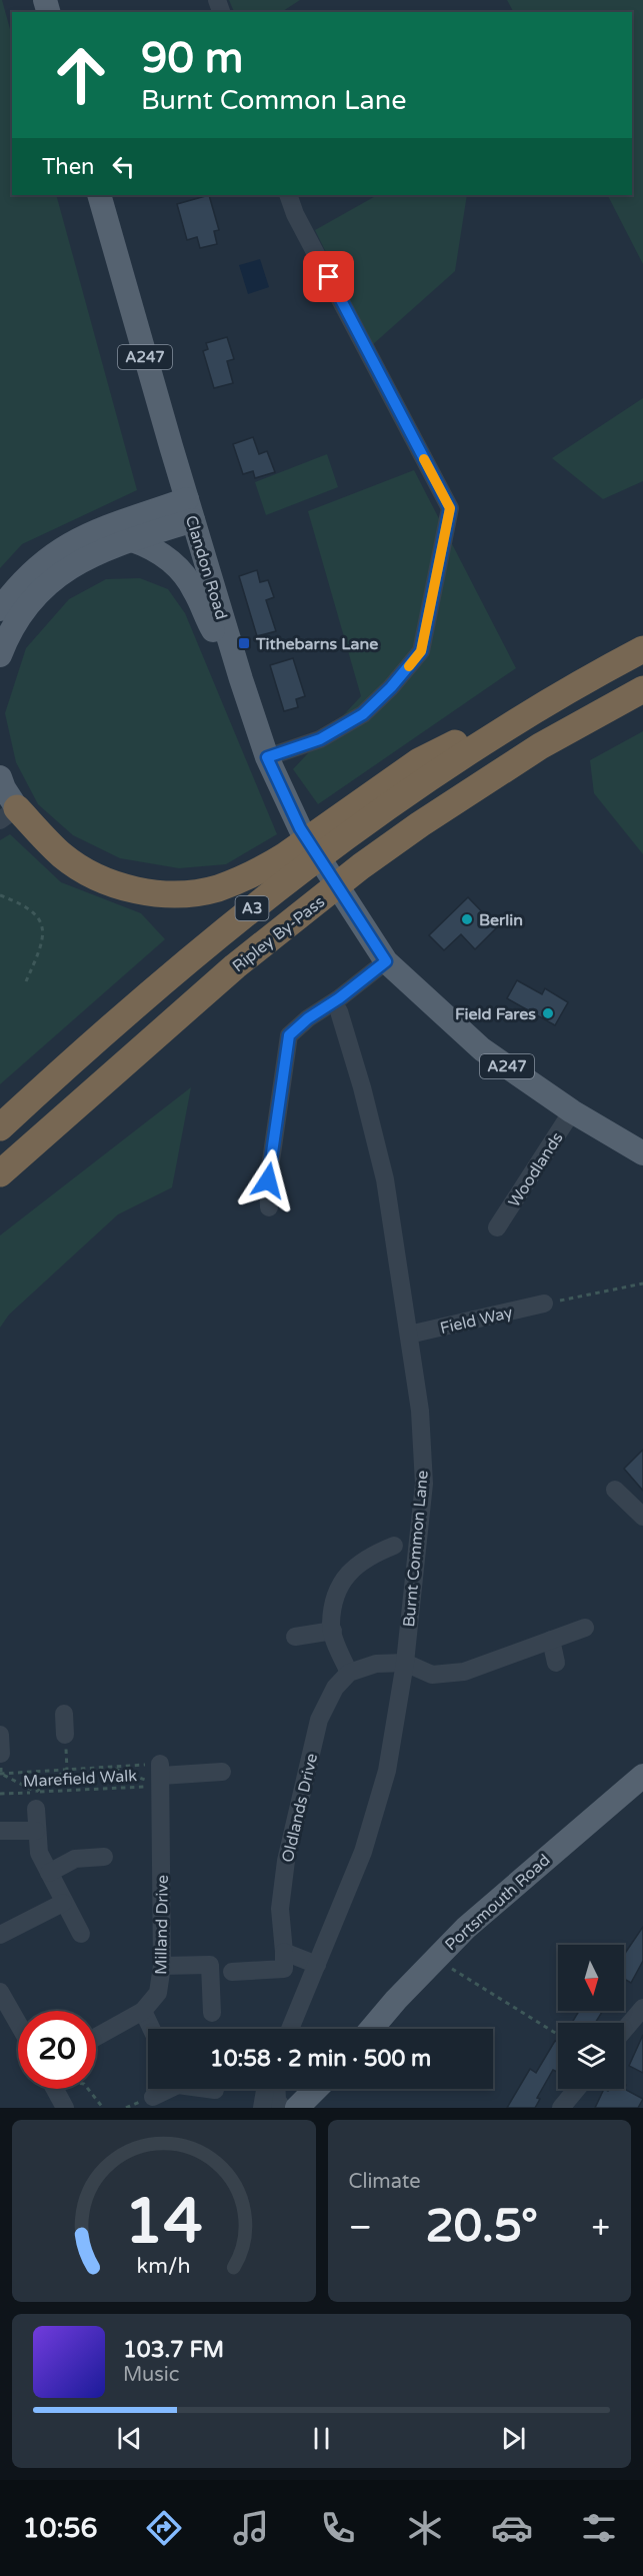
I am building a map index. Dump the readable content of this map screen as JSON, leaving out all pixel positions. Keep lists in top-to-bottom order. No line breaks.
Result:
{"streets":{"highway":["A3","Ripley By-Pass"],"main road":["A247","Clandon Road","Portsmouth Road"],"street":["Woodlands","Field Way","Burnt Common Lane","Oldlands Drive","Milland Drive"],"path":["Marefield Walk"]},"crossings":[["Clandon Road","Woodlands"],["Field Way","Burnt Common Lane"],["Marefield Walk","Milland Drive"]],"places":{"transit":["Tithebarns Lane"],"other":["Berlin","Field Fares"]},"north":"bottom","page":{"turn":["90 m","Burnt Common Lane"],"then":"Then","limit":"20","trip":"10:58 · 2 min · 500 m","tile":"Climate","heat":["−","20.5°","+"],"song":["103.7 FM","Music"],"tabs":"10:56","gauge":["14","km/h"]}}
